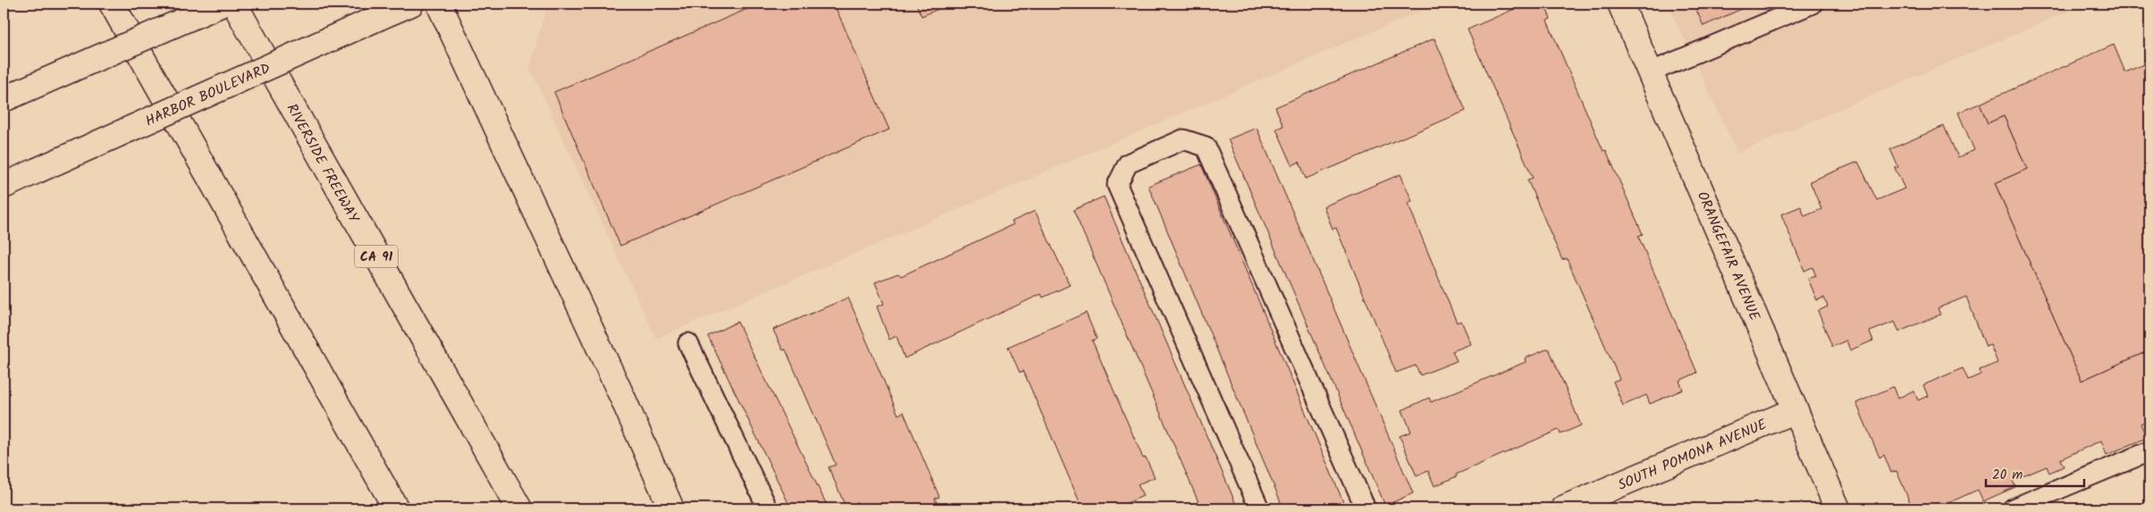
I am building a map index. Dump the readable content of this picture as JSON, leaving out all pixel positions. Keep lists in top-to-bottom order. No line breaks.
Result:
{"streets":{"main road":["HARBOR BOULEVARD","RIVERSIDE FREEWAY","ORANGEFAIR AVENUE","CA 91","SOUTH POMONA AVENUE"]},"crossings":[["ORANGEFAIR AVENUE","SOUTH POMONA AVENUE"]],"scale_bar":"20 m"}
